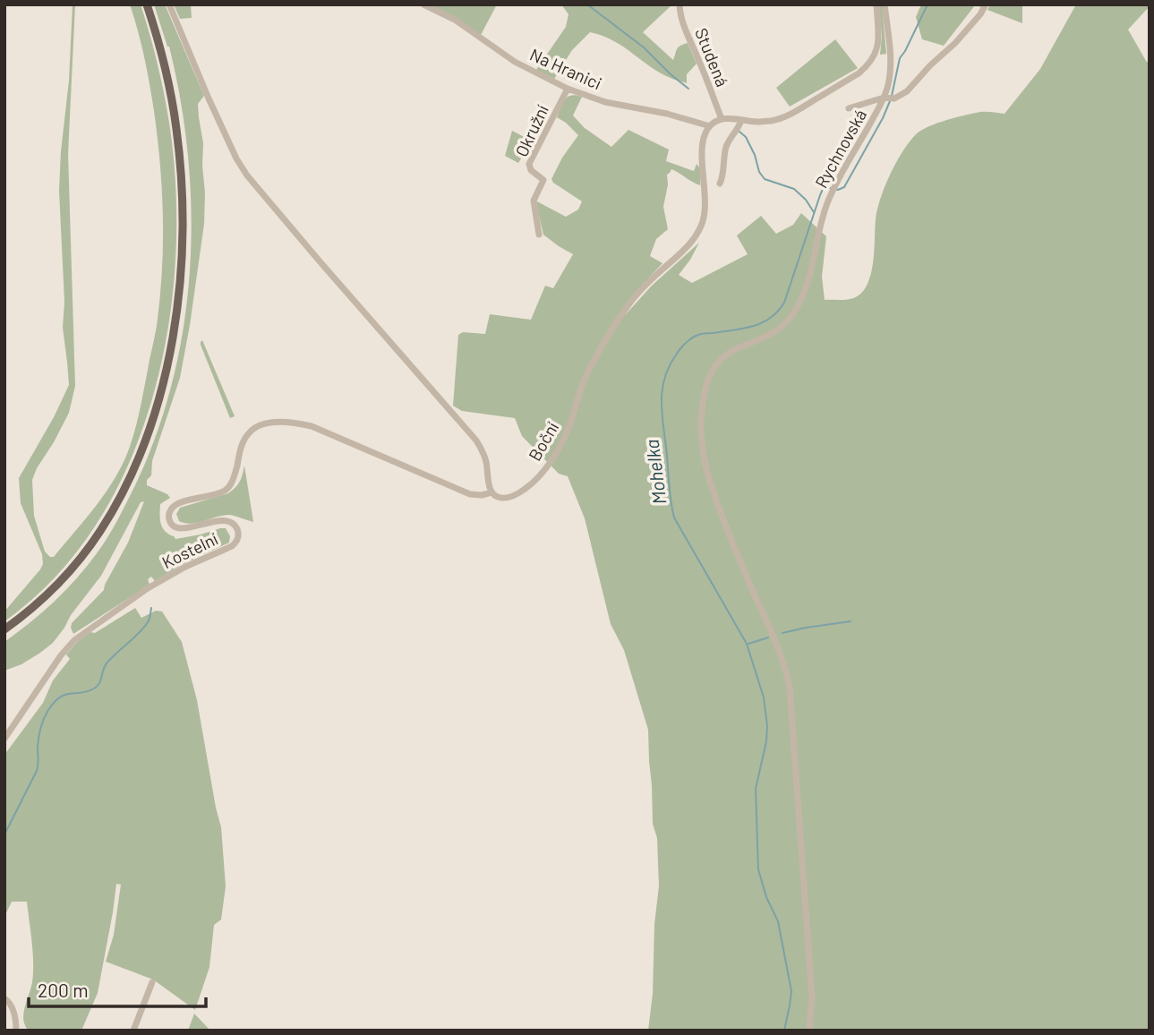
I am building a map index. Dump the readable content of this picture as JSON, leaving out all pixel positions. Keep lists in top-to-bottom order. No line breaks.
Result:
{"streets":{"street":["Studená","Na Hranici","Okružní","Rychnovská","Boční","Kostelní"]},"crossings":[["Na Hranici","Okružní"],["Na Hranici","Boční"],["Boční","Kostelní"]],"water":["Mohelka"],"scale_bar":"200 m"}
